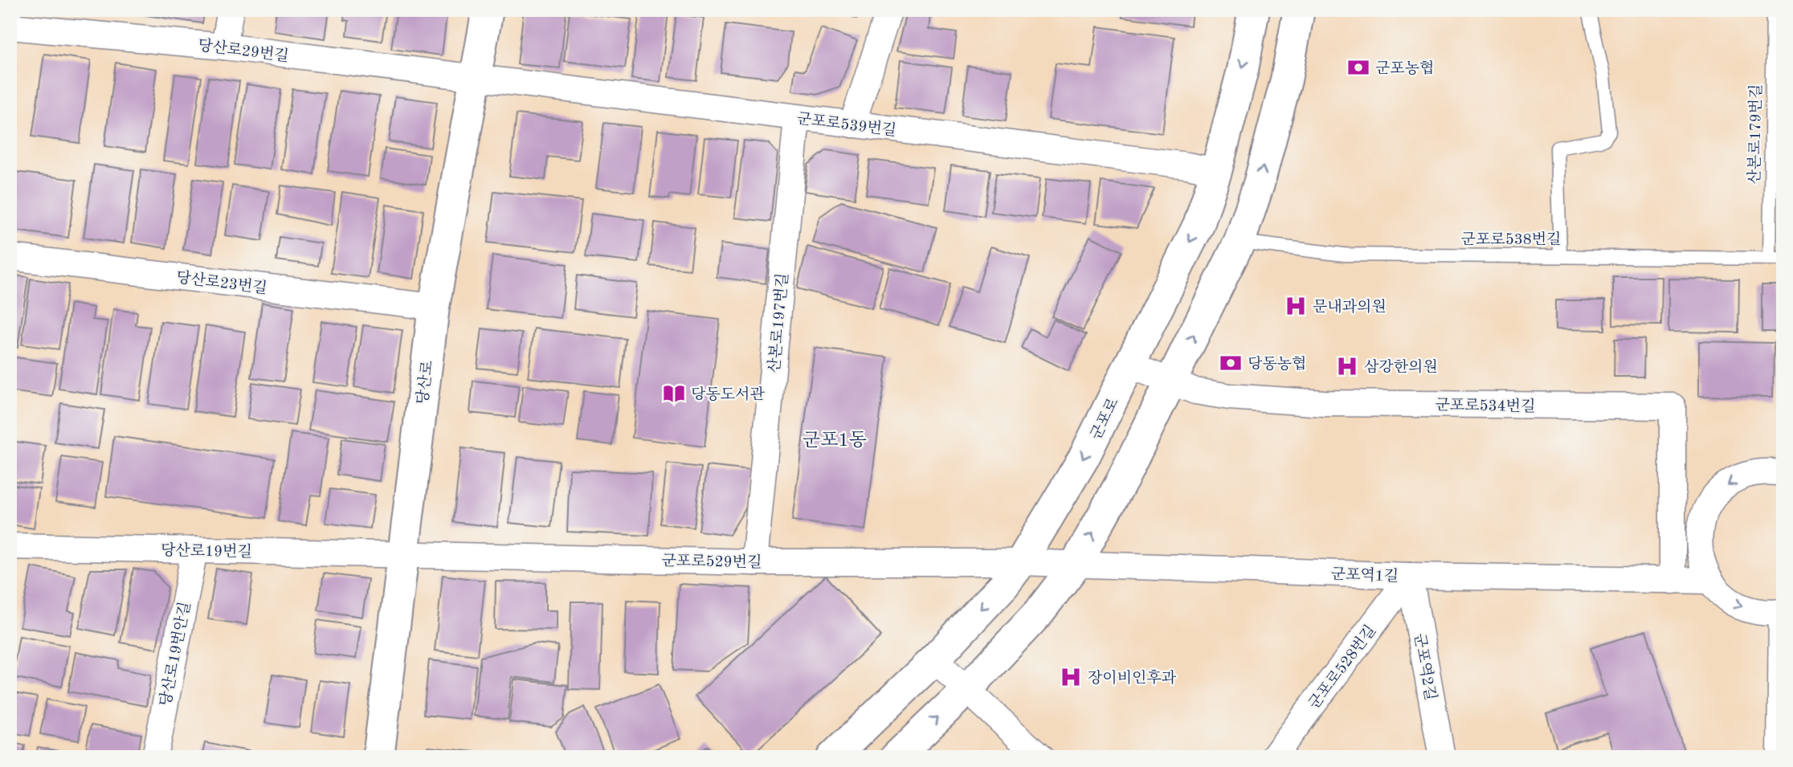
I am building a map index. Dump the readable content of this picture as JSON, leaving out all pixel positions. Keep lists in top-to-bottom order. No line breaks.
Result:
{"streets":{"main road":["당산로","군포로"],"street":["당산로29번길","군포로539번길","당산로23번길","산본로197번길","군포로534번길","당산로19번길","군포로529번길","군포역1길","당산로19번안길","군포로528번길","군포역2길"],"lane":["산본로179번길","군포로538번길"]},"crossings":[["당산로29번길","군포로539번길"],["당산로29번길","당산로"],["군포로539번길","산본로197번길"],["군포로539번길","당산로"],["군포로539번길","군포로"],["산본로179번길","군포로538번길"],["당산로23번길","당산로"],["산본로197번길","군포로529번길"],["당산로","당산로19번길"],["당산로","군포로529번길"],["군포로534번길","군포로"],["군포로534번길","군포역1길"],["군포로","군포로529번길"],["군포로","군포역1길"],["당산로19번길","군포로529번길"],["당산로19번길","당산로19번안길"],["군포로529번길","군포역1길"],["군포역1길","군포로528번길"],["군포역1길","군포역2길"],["군포로528번길","군포역2길"]],"districts":["군포1동"],"places":{"bank":["군포농협","당동농협"],"hospital":["문내과의원","삼강한의원","장이비인후과"],"library":["당동도서관"]}}
